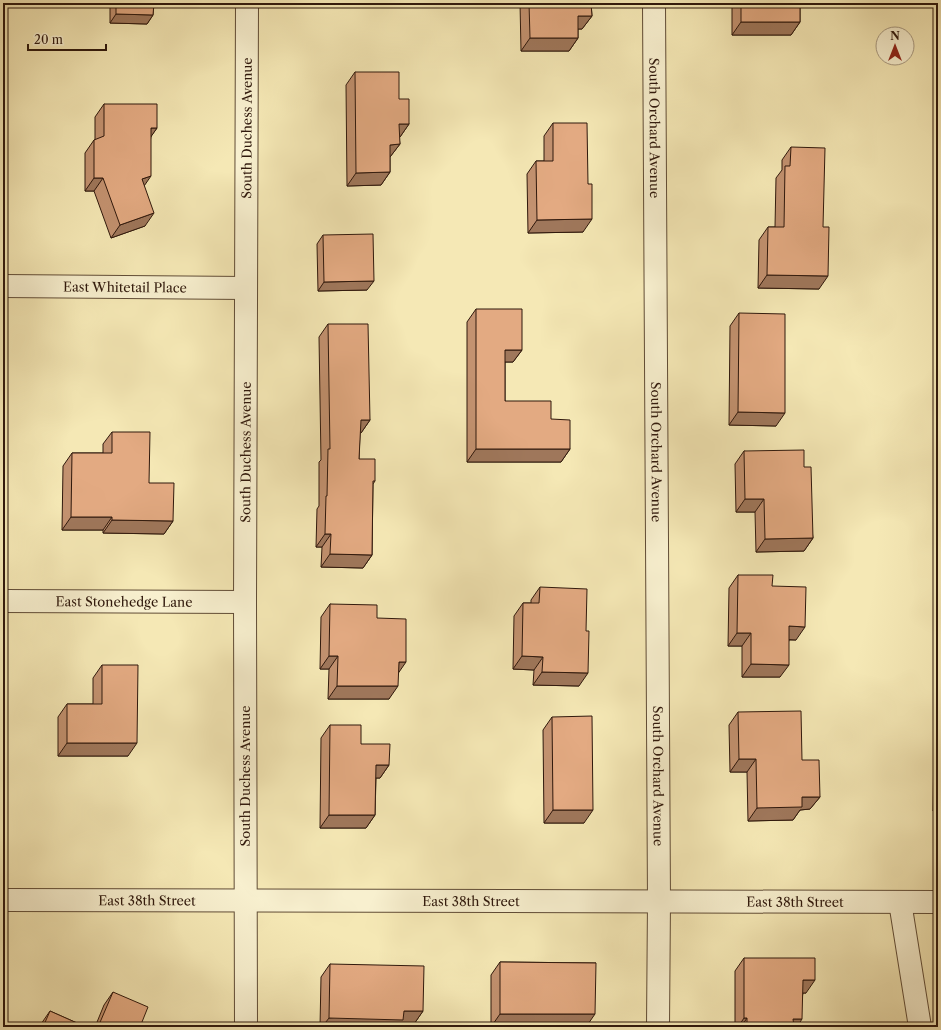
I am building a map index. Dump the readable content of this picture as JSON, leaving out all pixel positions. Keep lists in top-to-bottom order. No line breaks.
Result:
{"streets":{"street":["South Duchess Avenue","South Orchard Avenue","East Whitetail Place","East Stonehedge Lane","East 38th Street"]},"crossings":[["South Duchess Avenue","East Whitetail Place"],["South Duchess Avenue","East Stonehedge Lane"],["South Duchess Avenue","East 38th Street"],["South Orchard Avenue","East 38th Street"]],"scale_bar":"20 m","north":"top"}
